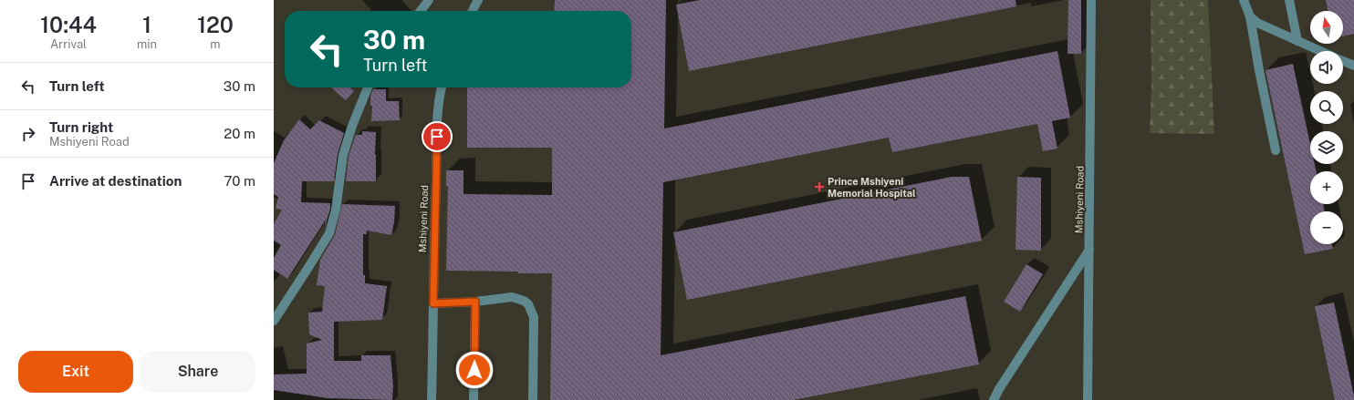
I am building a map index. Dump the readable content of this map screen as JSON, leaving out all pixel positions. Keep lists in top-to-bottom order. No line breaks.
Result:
{"streets":{"street":["Mshiyeni Road"]},"places":{"health":["Prince Mshiyeni Memorial Hospital"]},"north":"top","page":{"eta":["10:44","Arrival","1","min","120","m"],"map_buttons":["+","−"],"turn":["30 m","Turn left"],"list":[{"name":"Turn left","value":"30 m"},{"name":"Turn right","note":"Mshiyeni Road","value":"20 m"},{"name":"Arrive at destination","value":"70 m"}],"buttons":["Exit","Share"]}}
